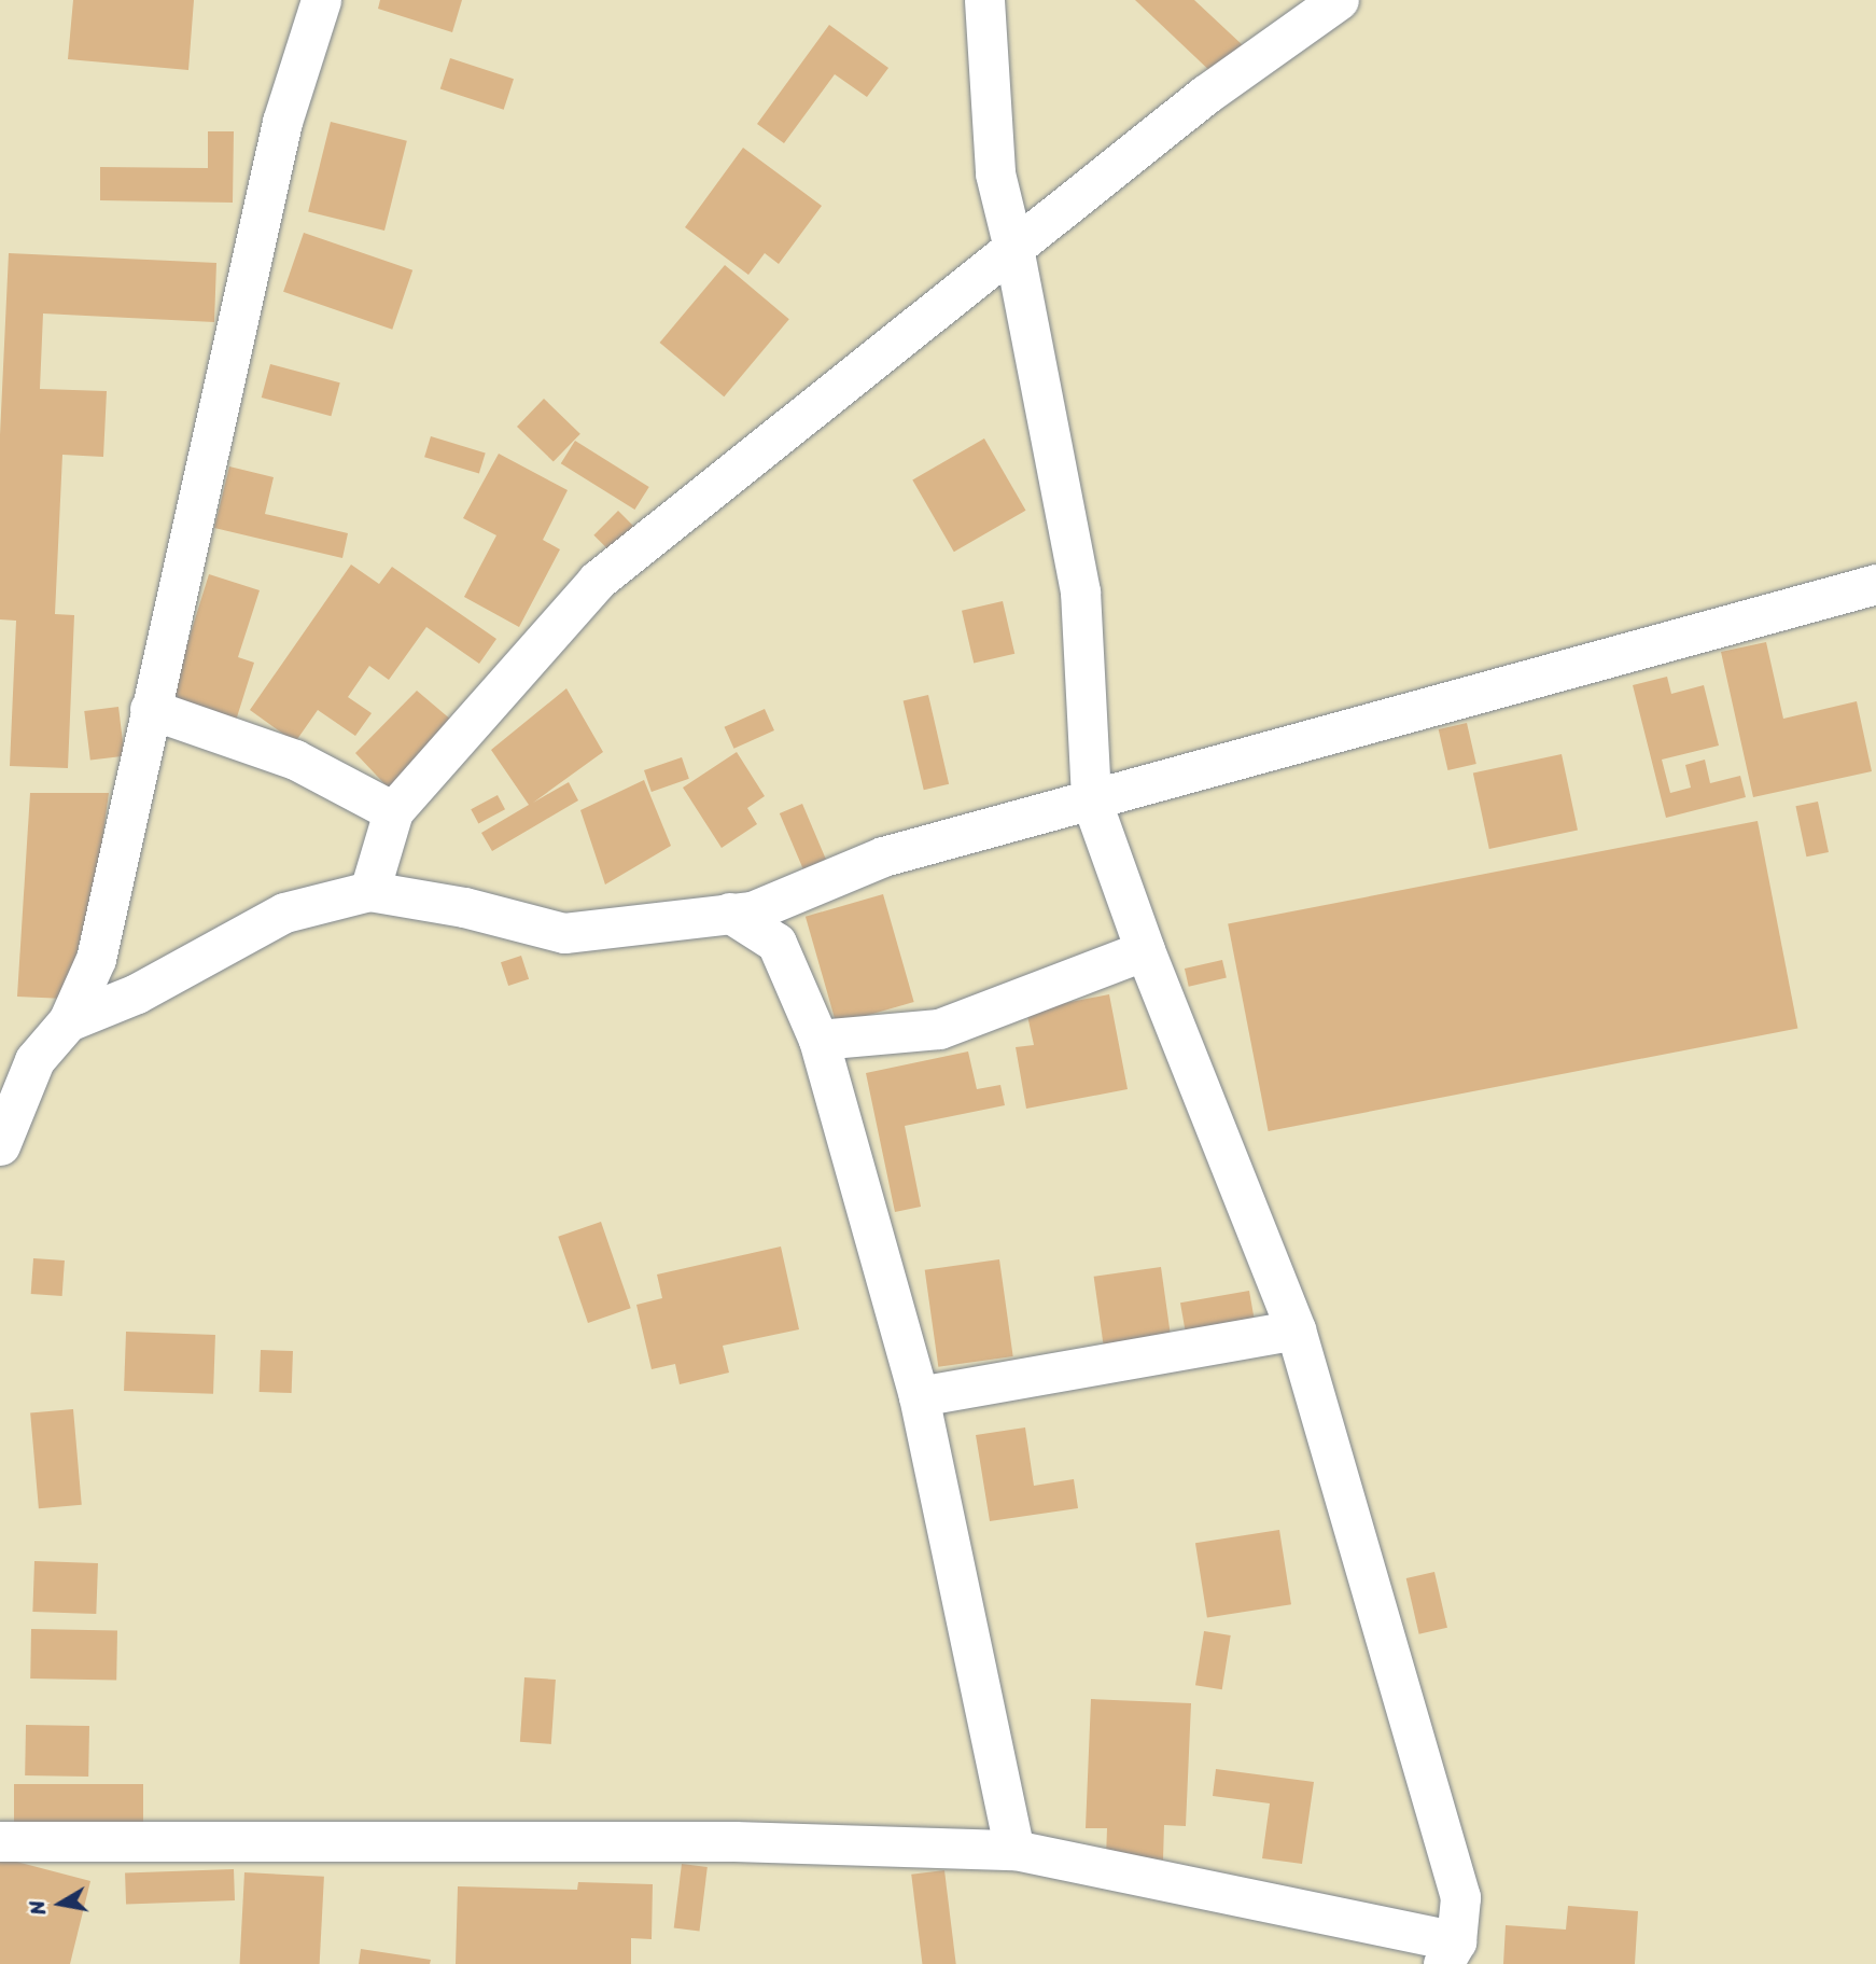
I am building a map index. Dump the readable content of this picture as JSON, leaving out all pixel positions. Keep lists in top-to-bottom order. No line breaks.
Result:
{"north":"left"}
